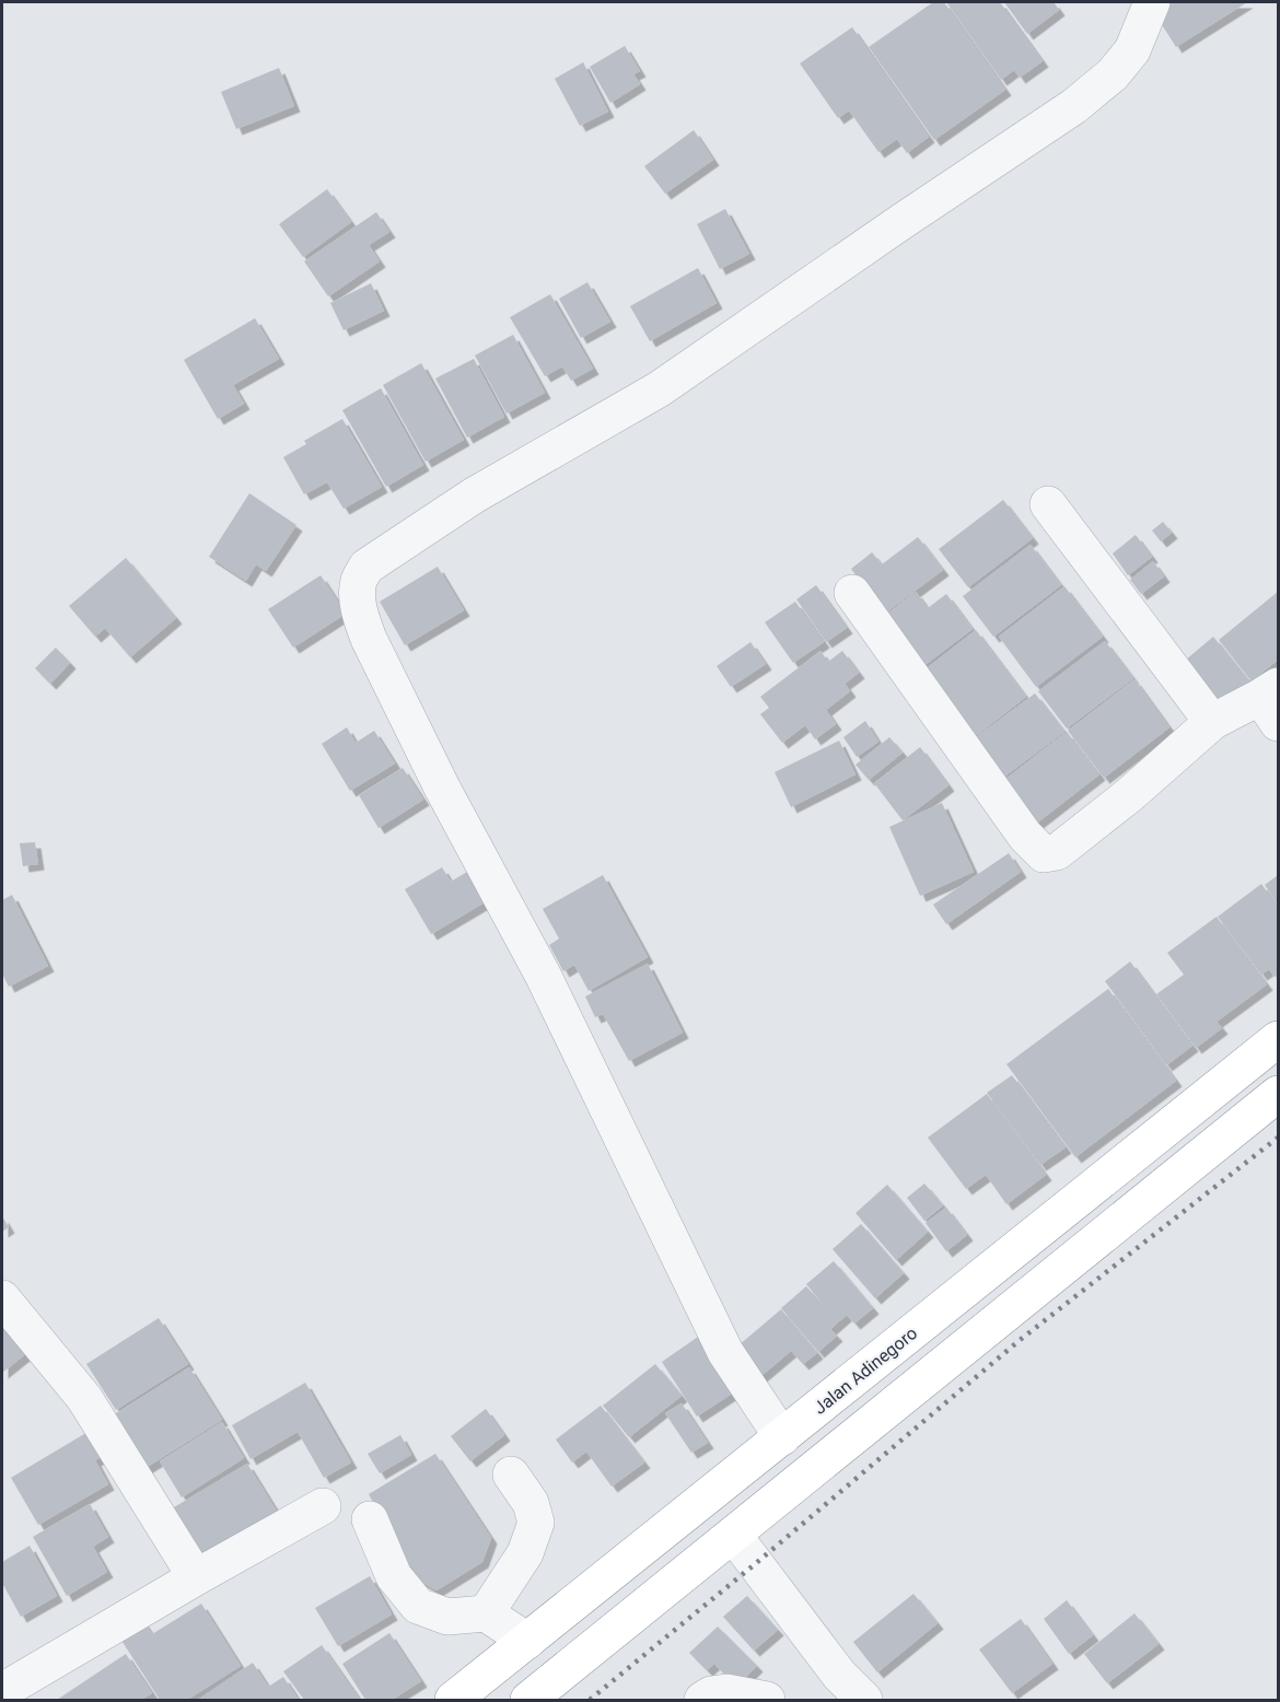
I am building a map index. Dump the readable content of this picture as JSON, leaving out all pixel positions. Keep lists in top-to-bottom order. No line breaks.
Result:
{"streets":{"highway":["Jalan Adinegoro"]}}
